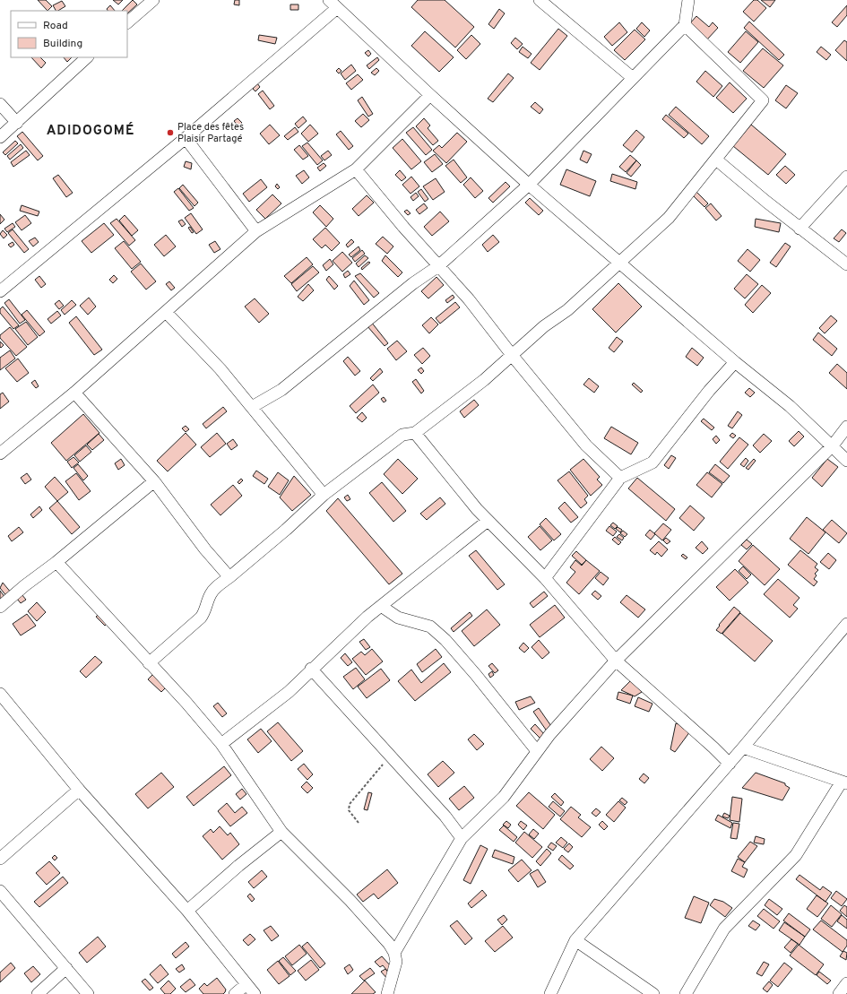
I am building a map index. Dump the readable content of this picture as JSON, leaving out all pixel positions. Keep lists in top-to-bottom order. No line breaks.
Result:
{"districts":["ADIDOGOMÉ"],"places":["Place des fêtes Plaisir Partagé"],"legend":["Road","Building"]}
